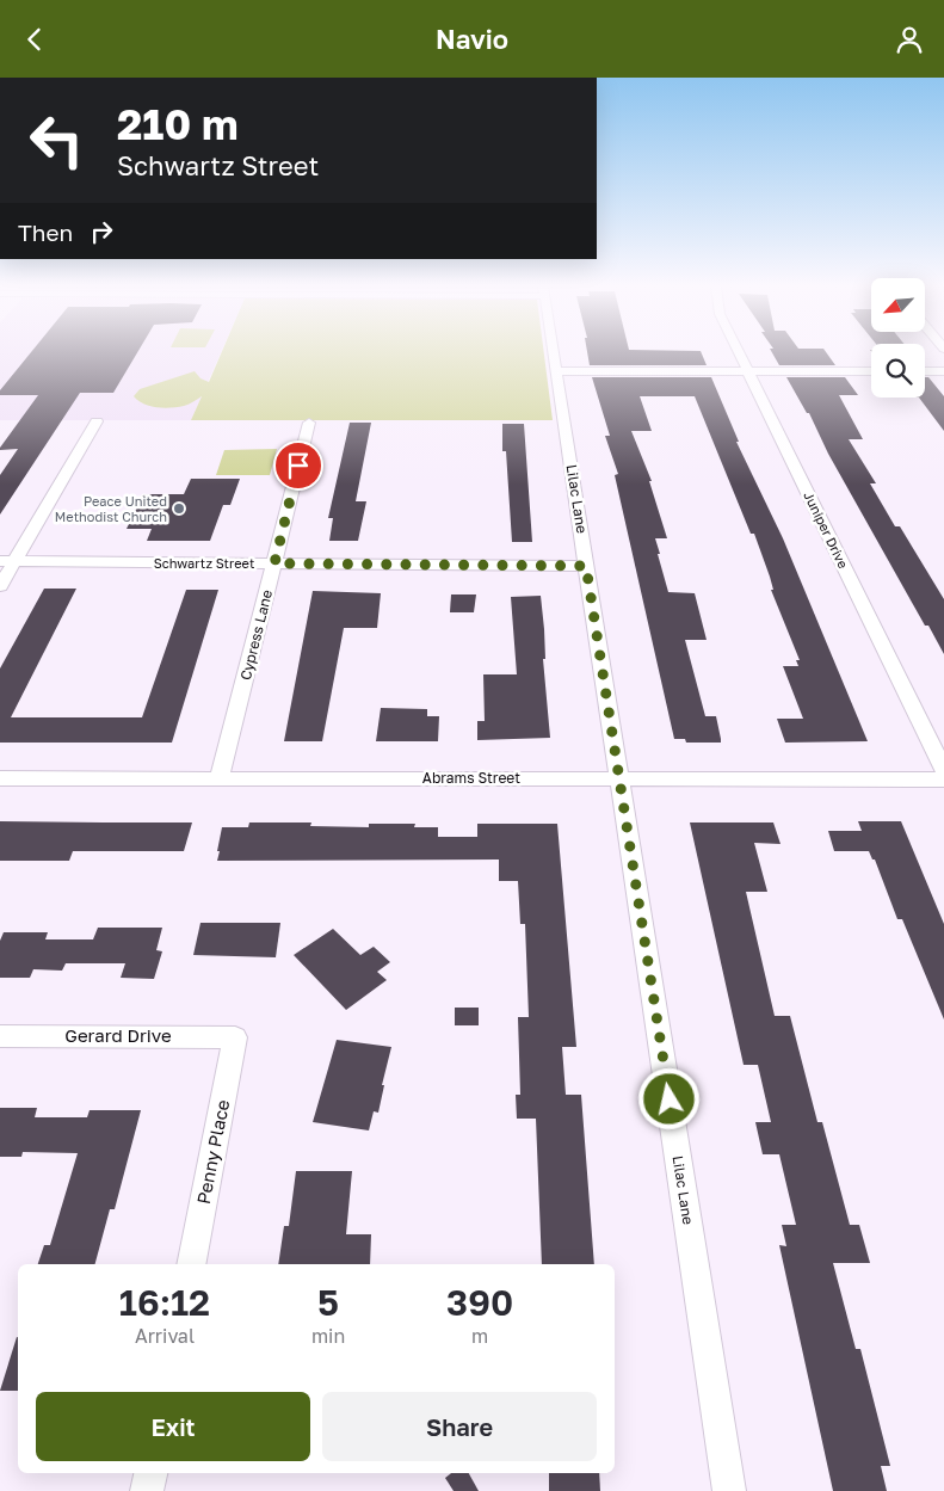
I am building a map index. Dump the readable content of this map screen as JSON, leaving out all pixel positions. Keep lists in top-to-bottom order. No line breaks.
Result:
{"streets":{"street":["Lilac Lane","Juniper Drive","Schwartz Street","Cypress Lane","Abrams Street","Gerard Drive","Penny Place"]},"crossings":[["Lilac Lane","Schwartz Street"],["Lilac Lane","Abrams Street"],["Schwartz Street","Cypress Lane"],["Cypress Lane","Abrams Street"],["Gerard Drive","Penny Place"]],"places":["Peace United Methodist Church"],"north":"bottom left","page":{"header":"Navio","turn":["210 m","Schwartz Street"],"then":"Then","eta":["16:12","Arrival","5","min","390","m"],"buttons":["Exit","Share"]}}
